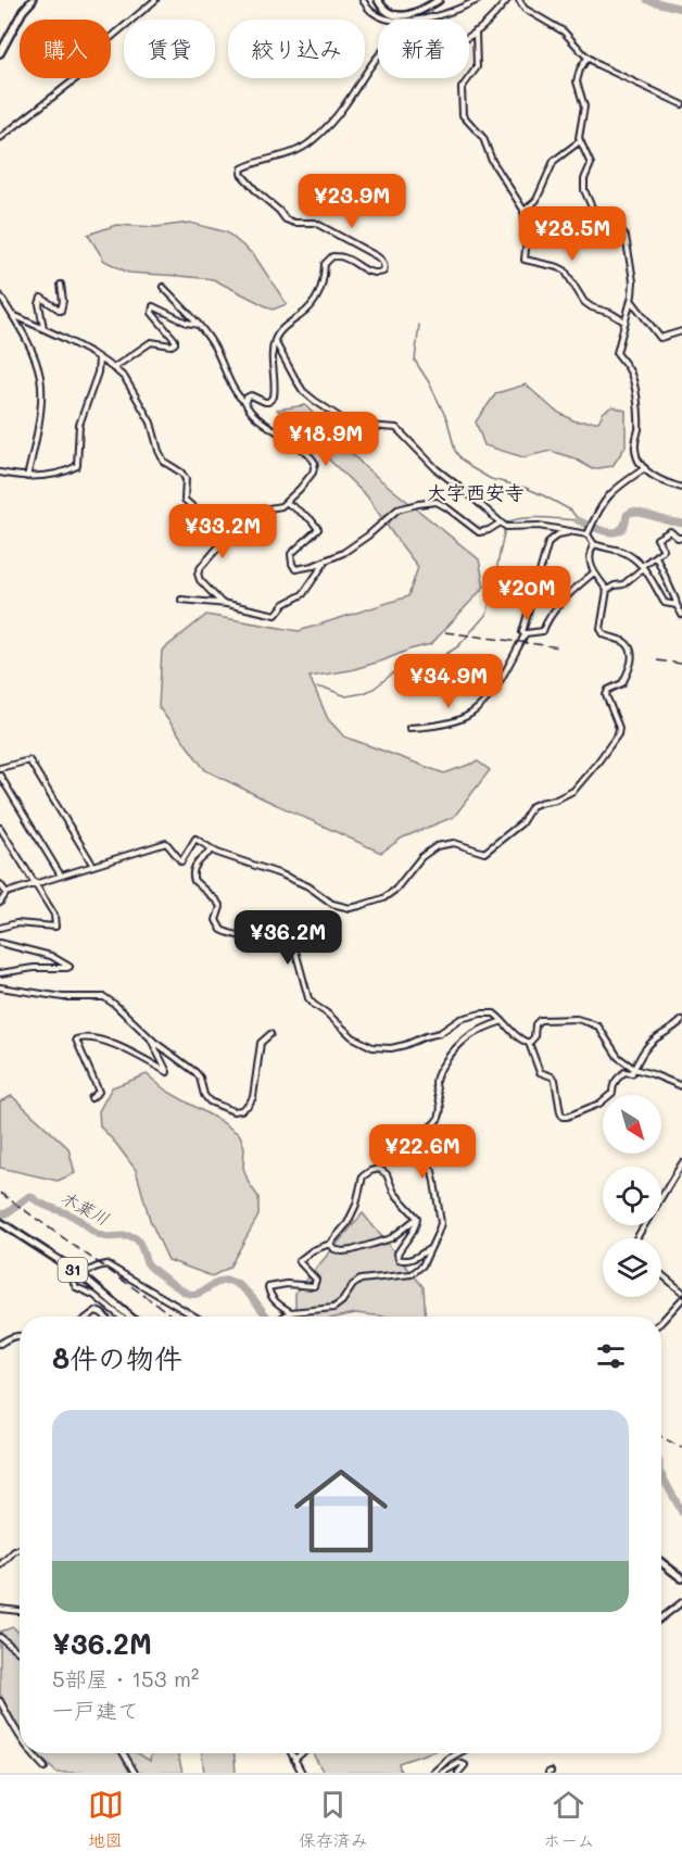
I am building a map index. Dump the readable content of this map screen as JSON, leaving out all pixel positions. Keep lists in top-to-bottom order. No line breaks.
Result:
{"streets":{"main road":["31"]},"districts":["大字西安寺"],"water":["木葉川"],"north":"bottom right","page":{"chip":["購入","賃貸","絞り込み","新着"],"price":["¥23.9M","¥28.5M","¥18.9M","¥33.2M","¥20M","¥34.9M","¥36.2M","¥22.6M"],"heading":"8件の物件","list":[{"name":"¥36.2M","note":"5部屋 · 153 m² · 一戸建て"}],"tabs":["地図","保存済み","ホーム"]}}
